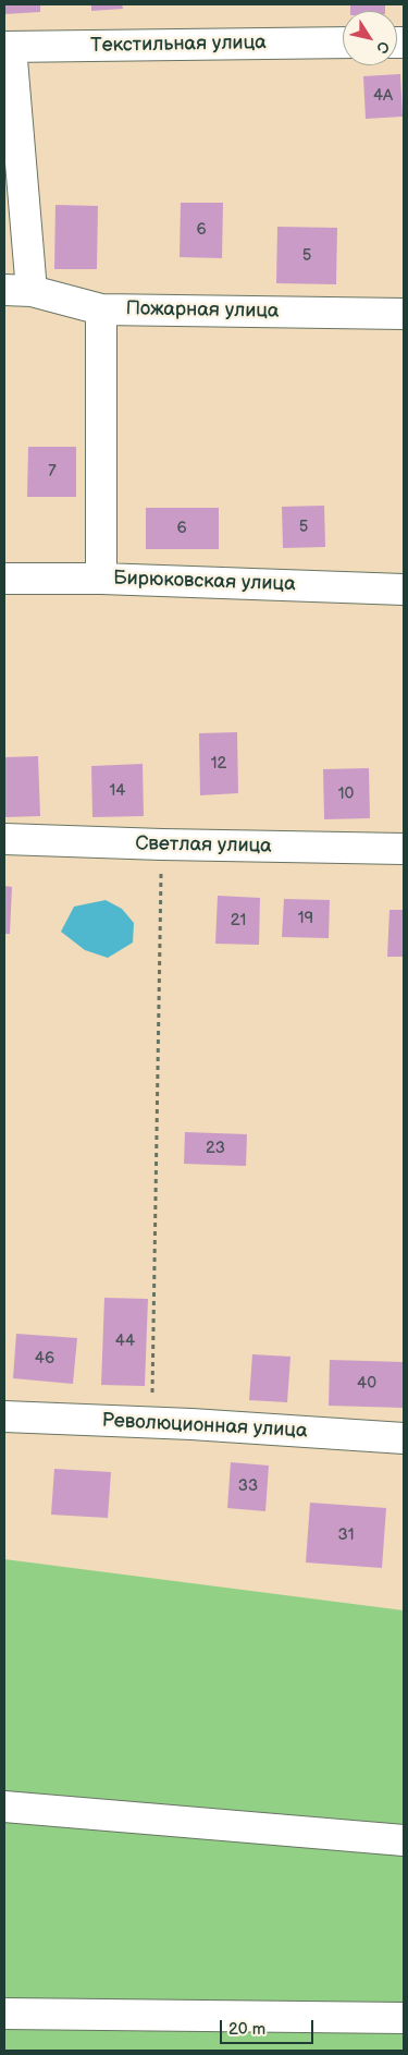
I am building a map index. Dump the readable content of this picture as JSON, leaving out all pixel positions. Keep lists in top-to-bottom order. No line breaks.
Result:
{"streets":{"street":["Текстильная улица","Пожарная улица","Бирюковская улица","Светлая улица","Революционная улица"]},"house_numbers":["4А","6","5","7","5","6","12","14","10","19","21","23","44","46","40","33","31"],"scale_bar":"20 m","north":"bottom right"}
